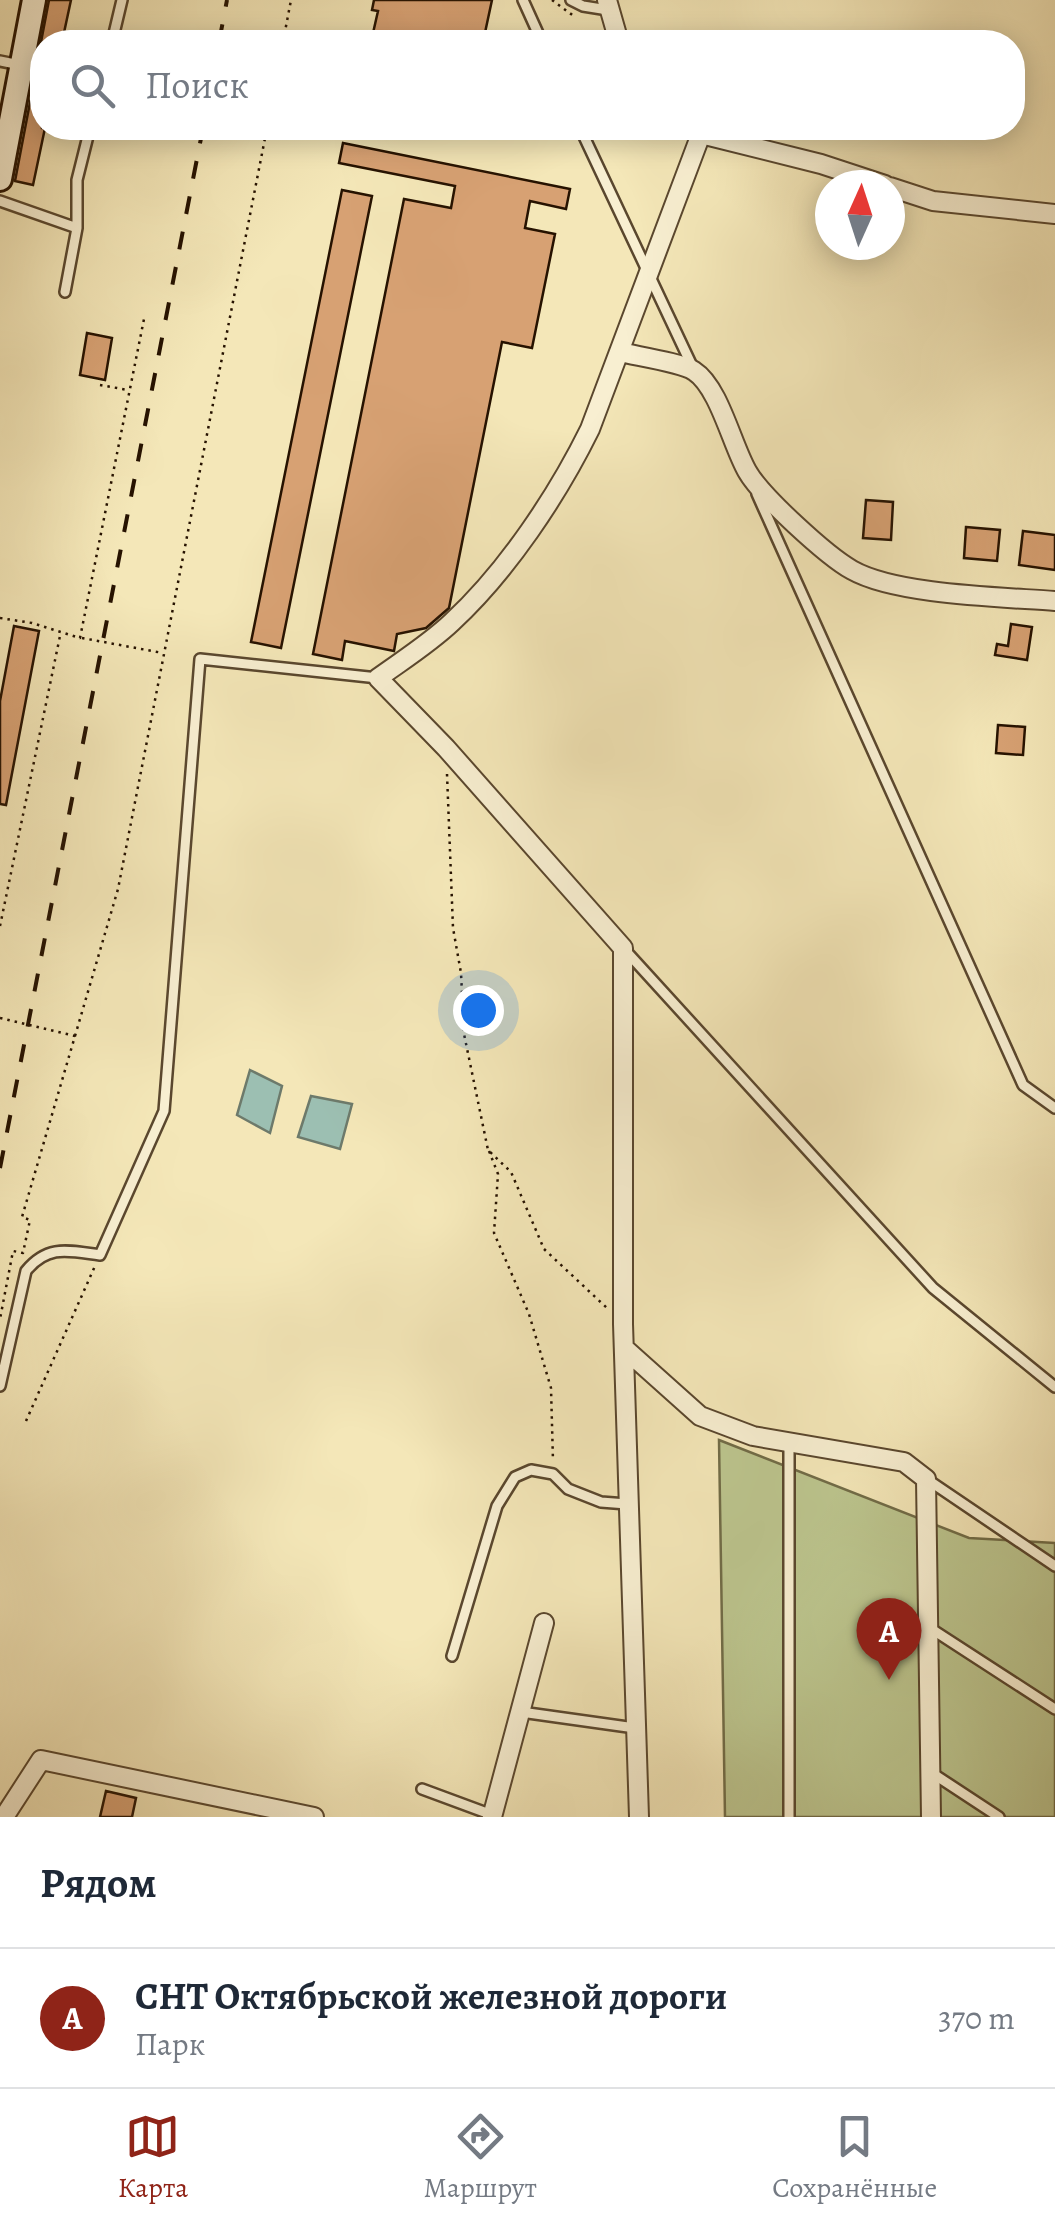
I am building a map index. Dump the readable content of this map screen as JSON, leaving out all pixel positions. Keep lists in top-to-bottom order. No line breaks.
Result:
{"north":"top","page":{"search":"Поиск","pins":"A","heading":"Рядом","list":[{"mark":"A","name":"СНТ Октябрьской железной дороги","note":"Парк","value":"370 m"}],"nav":["Карта","Маршрут","Сохранённые"]}}
